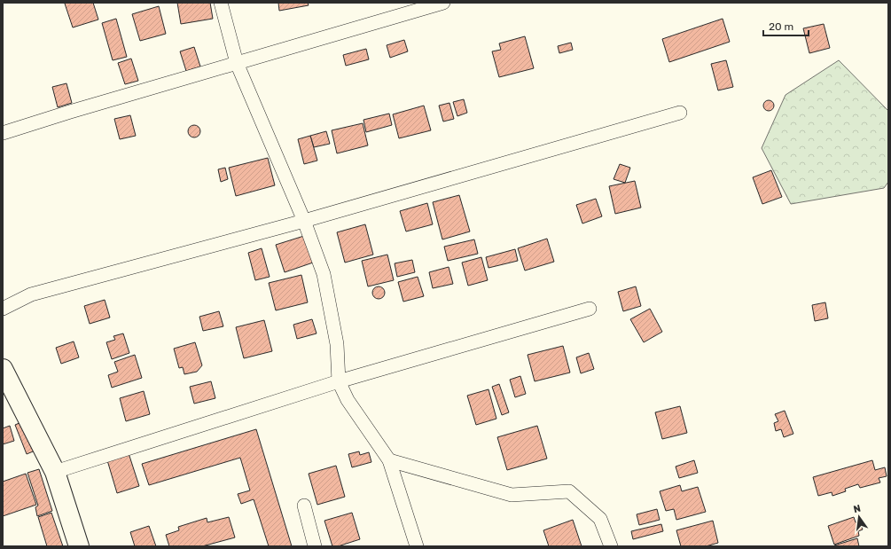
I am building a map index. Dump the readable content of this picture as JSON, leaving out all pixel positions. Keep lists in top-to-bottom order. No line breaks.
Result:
{"scale_bar":"20 m","north":"top"}
